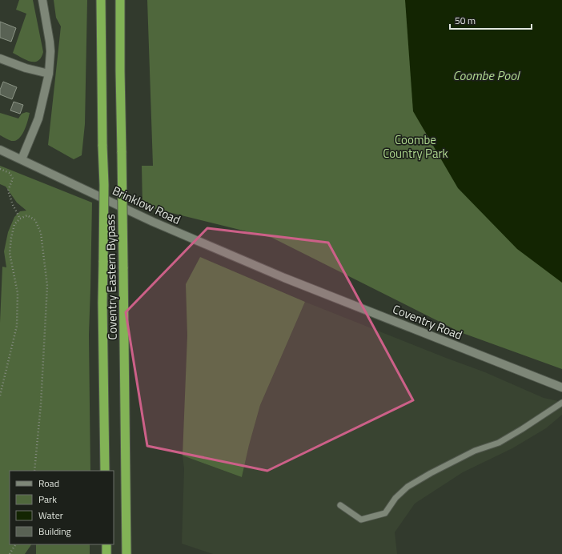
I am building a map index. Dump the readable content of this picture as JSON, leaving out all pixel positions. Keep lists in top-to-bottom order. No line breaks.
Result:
{"streets":{"highway":["Coventry Eastern Bypass"],"main road":["Brinklow Road","Coventry Road"]},"crossings":[["Brinklow Road","Coventry Road"]],"water":["Coombe Pool"],"parks":["Coombe Country Park"],"legend":["Road","Park","Water","Building"],"scale_bar":"50 m"}
